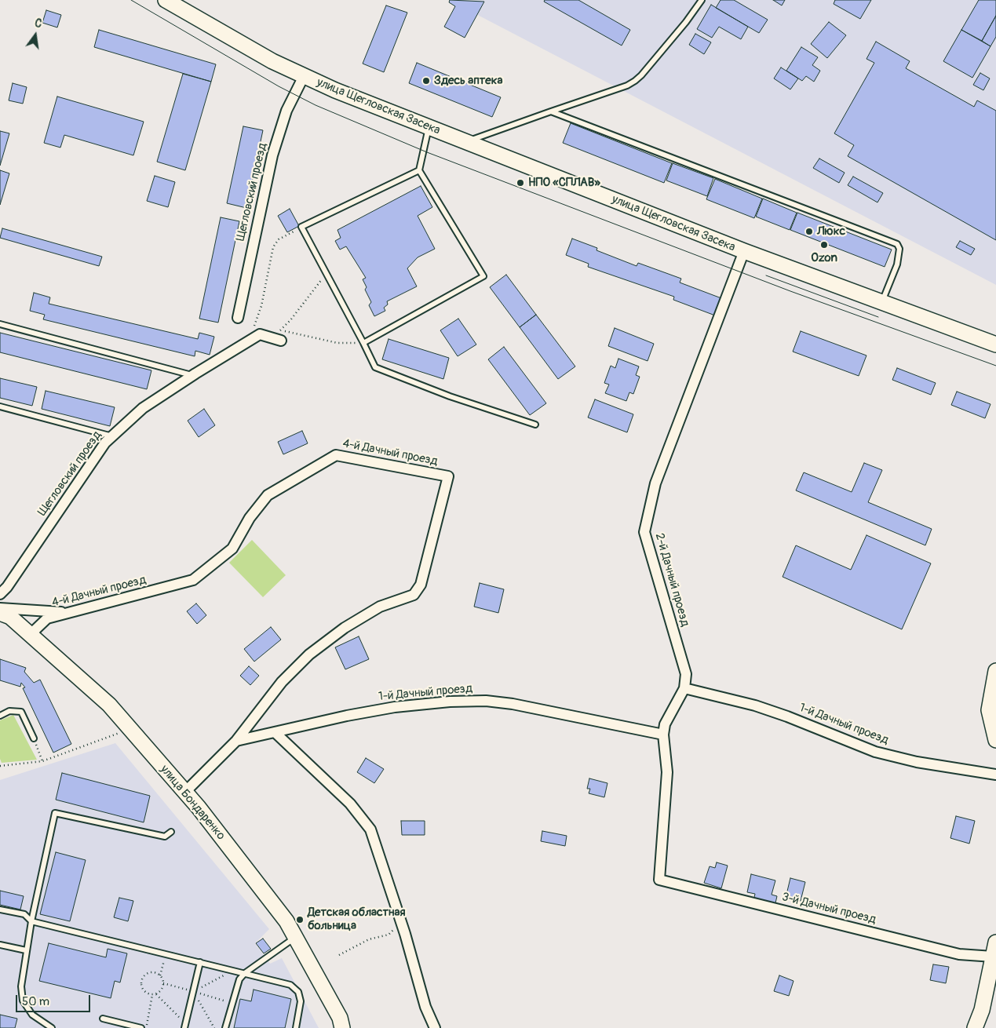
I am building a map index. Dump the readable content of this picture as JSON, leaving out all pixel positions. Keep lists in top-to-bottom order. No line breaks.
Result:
{"streets":{"street":["улица Щегловская Засека","Щегловский проезд","4-й Дачный проезд","2-й Дачный проезд","1-й Дачный проезд","улица Бондаренко","3-й Дачный проезд"]},"crossings":[["улица Щегловская Засека","Щегловский проезд"],["улица Щегловская Засека","2-й Дачный проезд"],["4-й Дачный проезд","1-й Дачный проезд"],["4-й Дачный проезд","улица Бондаренко"],["2-й Дачный проезд","1-й Дачный проезд"],["2-й Дачный проезд","3-й Дачный проезд"]],"places":["Здесь аптека","НПО «СПЛАВ»","Люкс","Ozon","Детская областная больница"],"scale_bar":"50 m","north":"top"}
